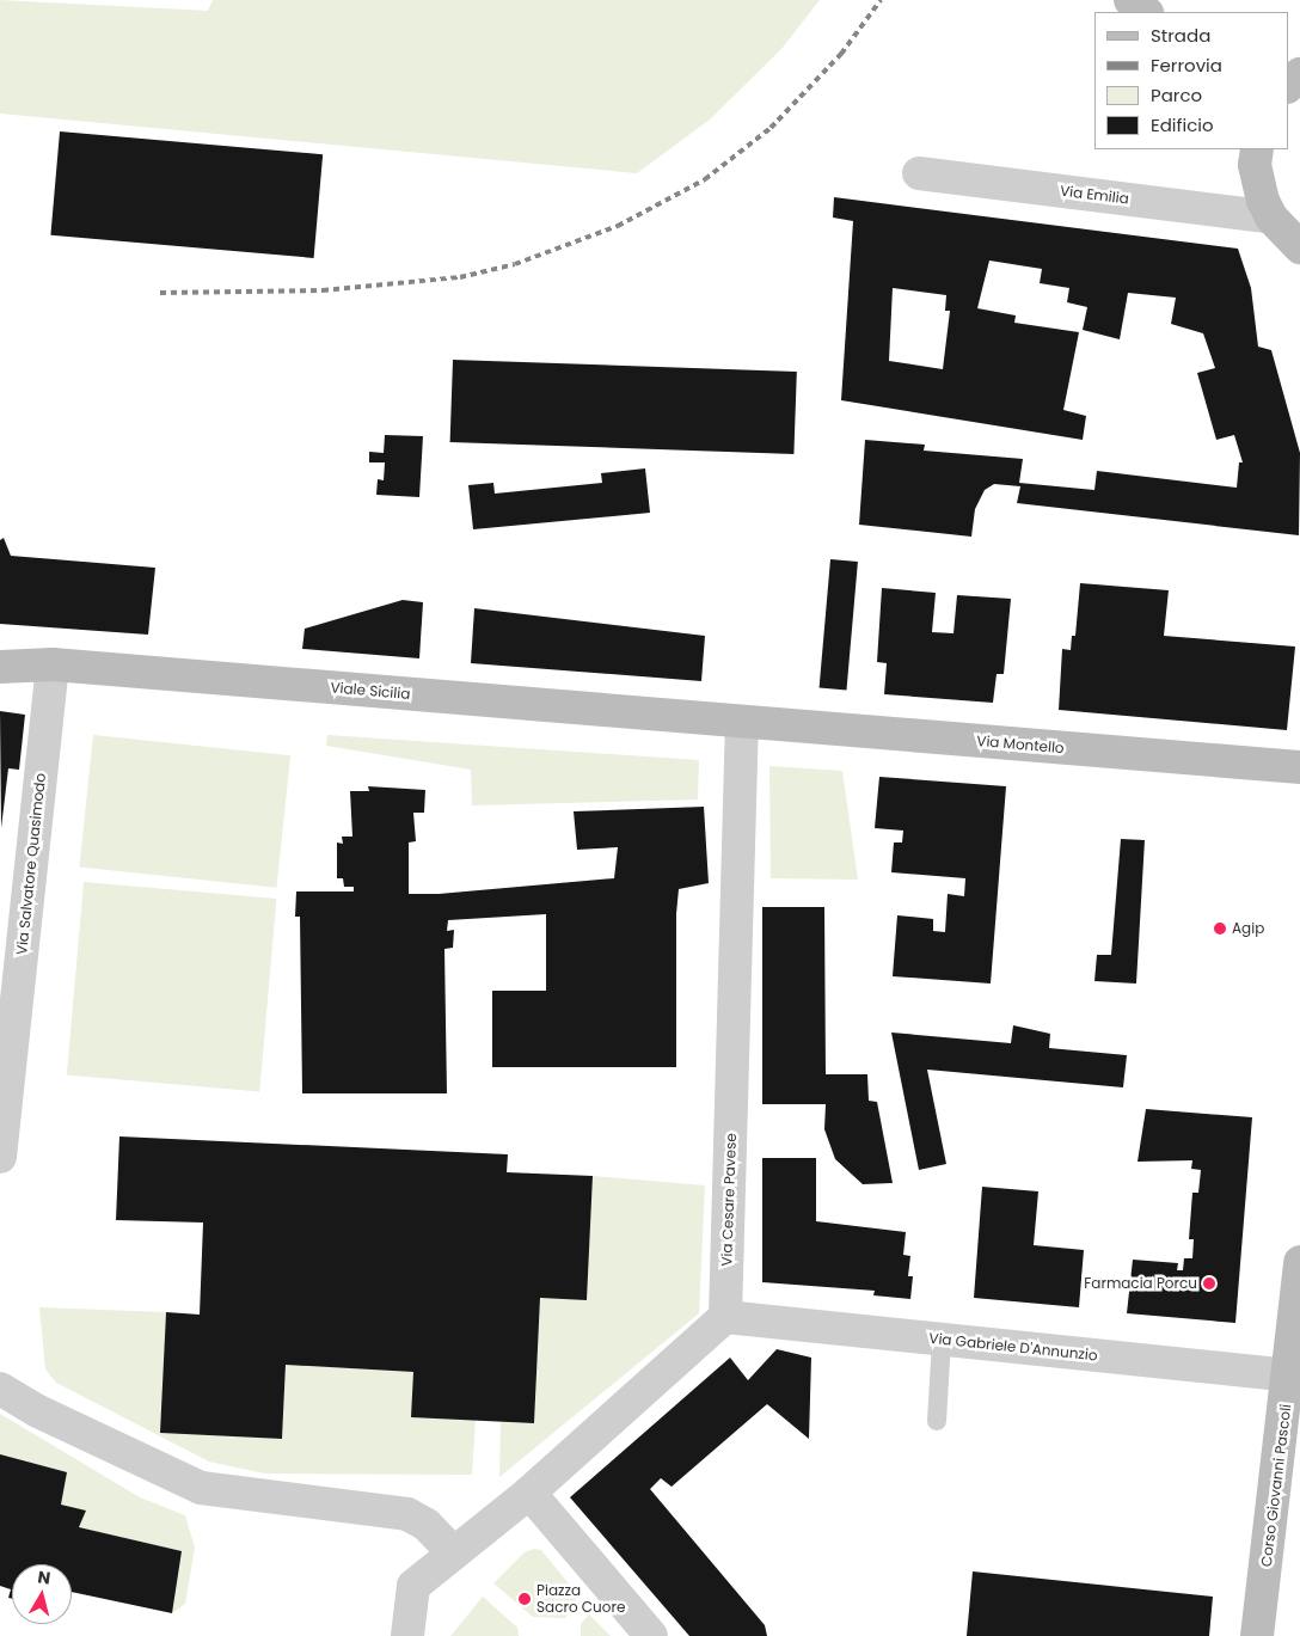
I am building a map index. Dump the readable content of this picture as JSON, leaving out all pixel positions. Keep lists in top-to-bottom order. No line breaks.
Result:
{"streets":{"main road":["Viale Sicilia","Via Montello","Corso Giovanni Pascoli"],"street":["Via Emilia","Via Salvatore Quasimodo","Via Cesare Pavese","Via Gabriele D'Annunzio"]},"crossings":[["Viale Sicilia","Via Montello"],["Viale Sicilia","Via Salvatore Quasimodo"],["Viale Sicilia","Via Cesare Pavese"],["Via Montello","Via Cesare Pavese"],["Via Cesare Pavese","Via Gabriele D'Annunzio"],["Via Gabriele D'Annunzio","Corso Giovanni Pascoli"]],"places":["Agip","Farmacia Porcu","Piazza Sacro Cuore"],"legend":["Strada","Ferrovia","Parco","Edificio"],"north":"top"}
